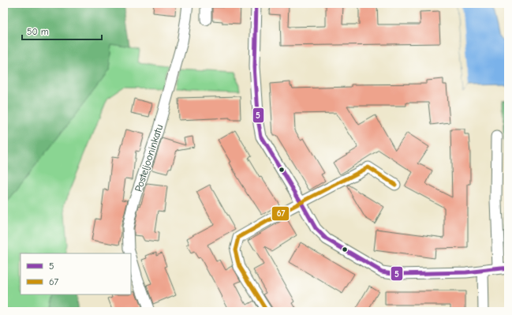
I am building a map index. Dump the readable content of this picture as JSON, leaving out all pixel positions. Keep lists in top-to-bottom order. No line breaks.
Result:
{"streets":{"street":["Posteljooninkatu"]},"lines":["transit line 5","transit line 67"],"legend":["5","67"],"scale_bar":"50 m"}
